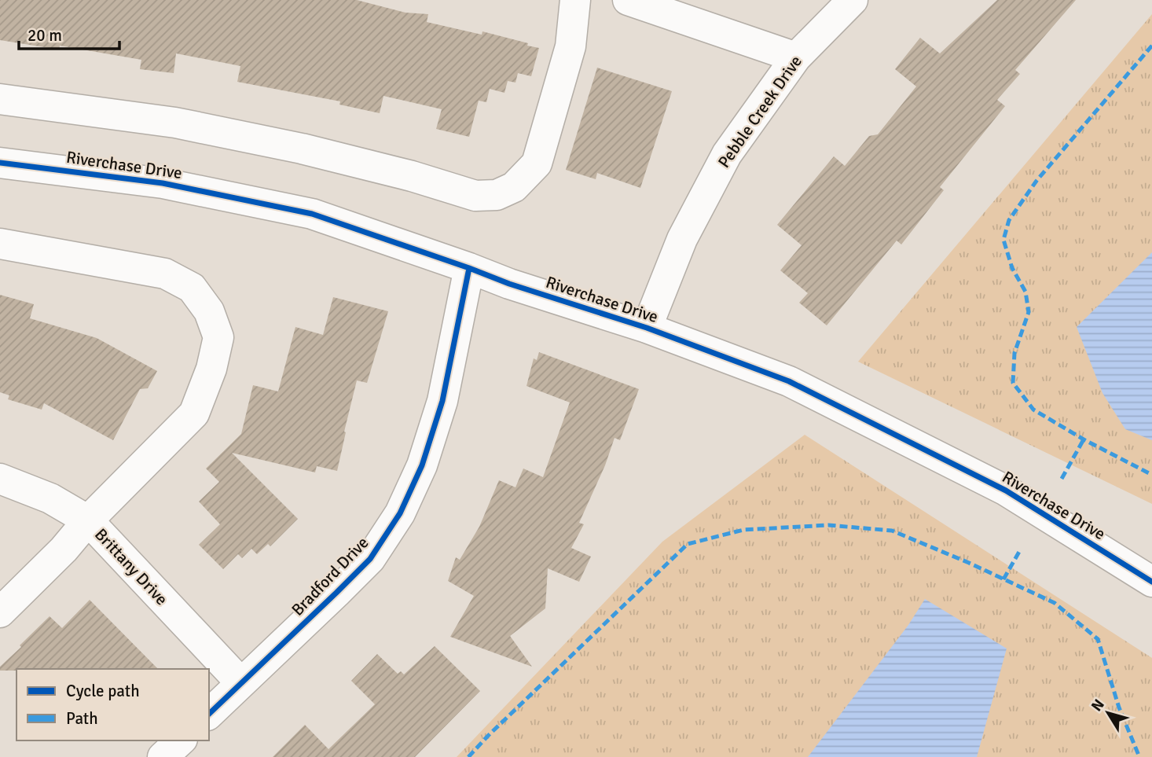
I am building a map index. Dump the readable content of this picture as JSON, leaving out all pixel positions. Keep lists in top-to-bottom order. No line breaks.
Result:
{"streets":{"street":["Pebble Creek Drive","Riverchase Drive","Brittany Drive","Bradford Drive"]},"crossings":[["Pebble Creek Drive","Riverchase Drive"],["Riverchase Drive","Bradford Drive"],["Brittany Drive","Bradford Drive"]],"legend":["Cycle path","Path"],"scale_bar":"20 m","north":"top left"}
